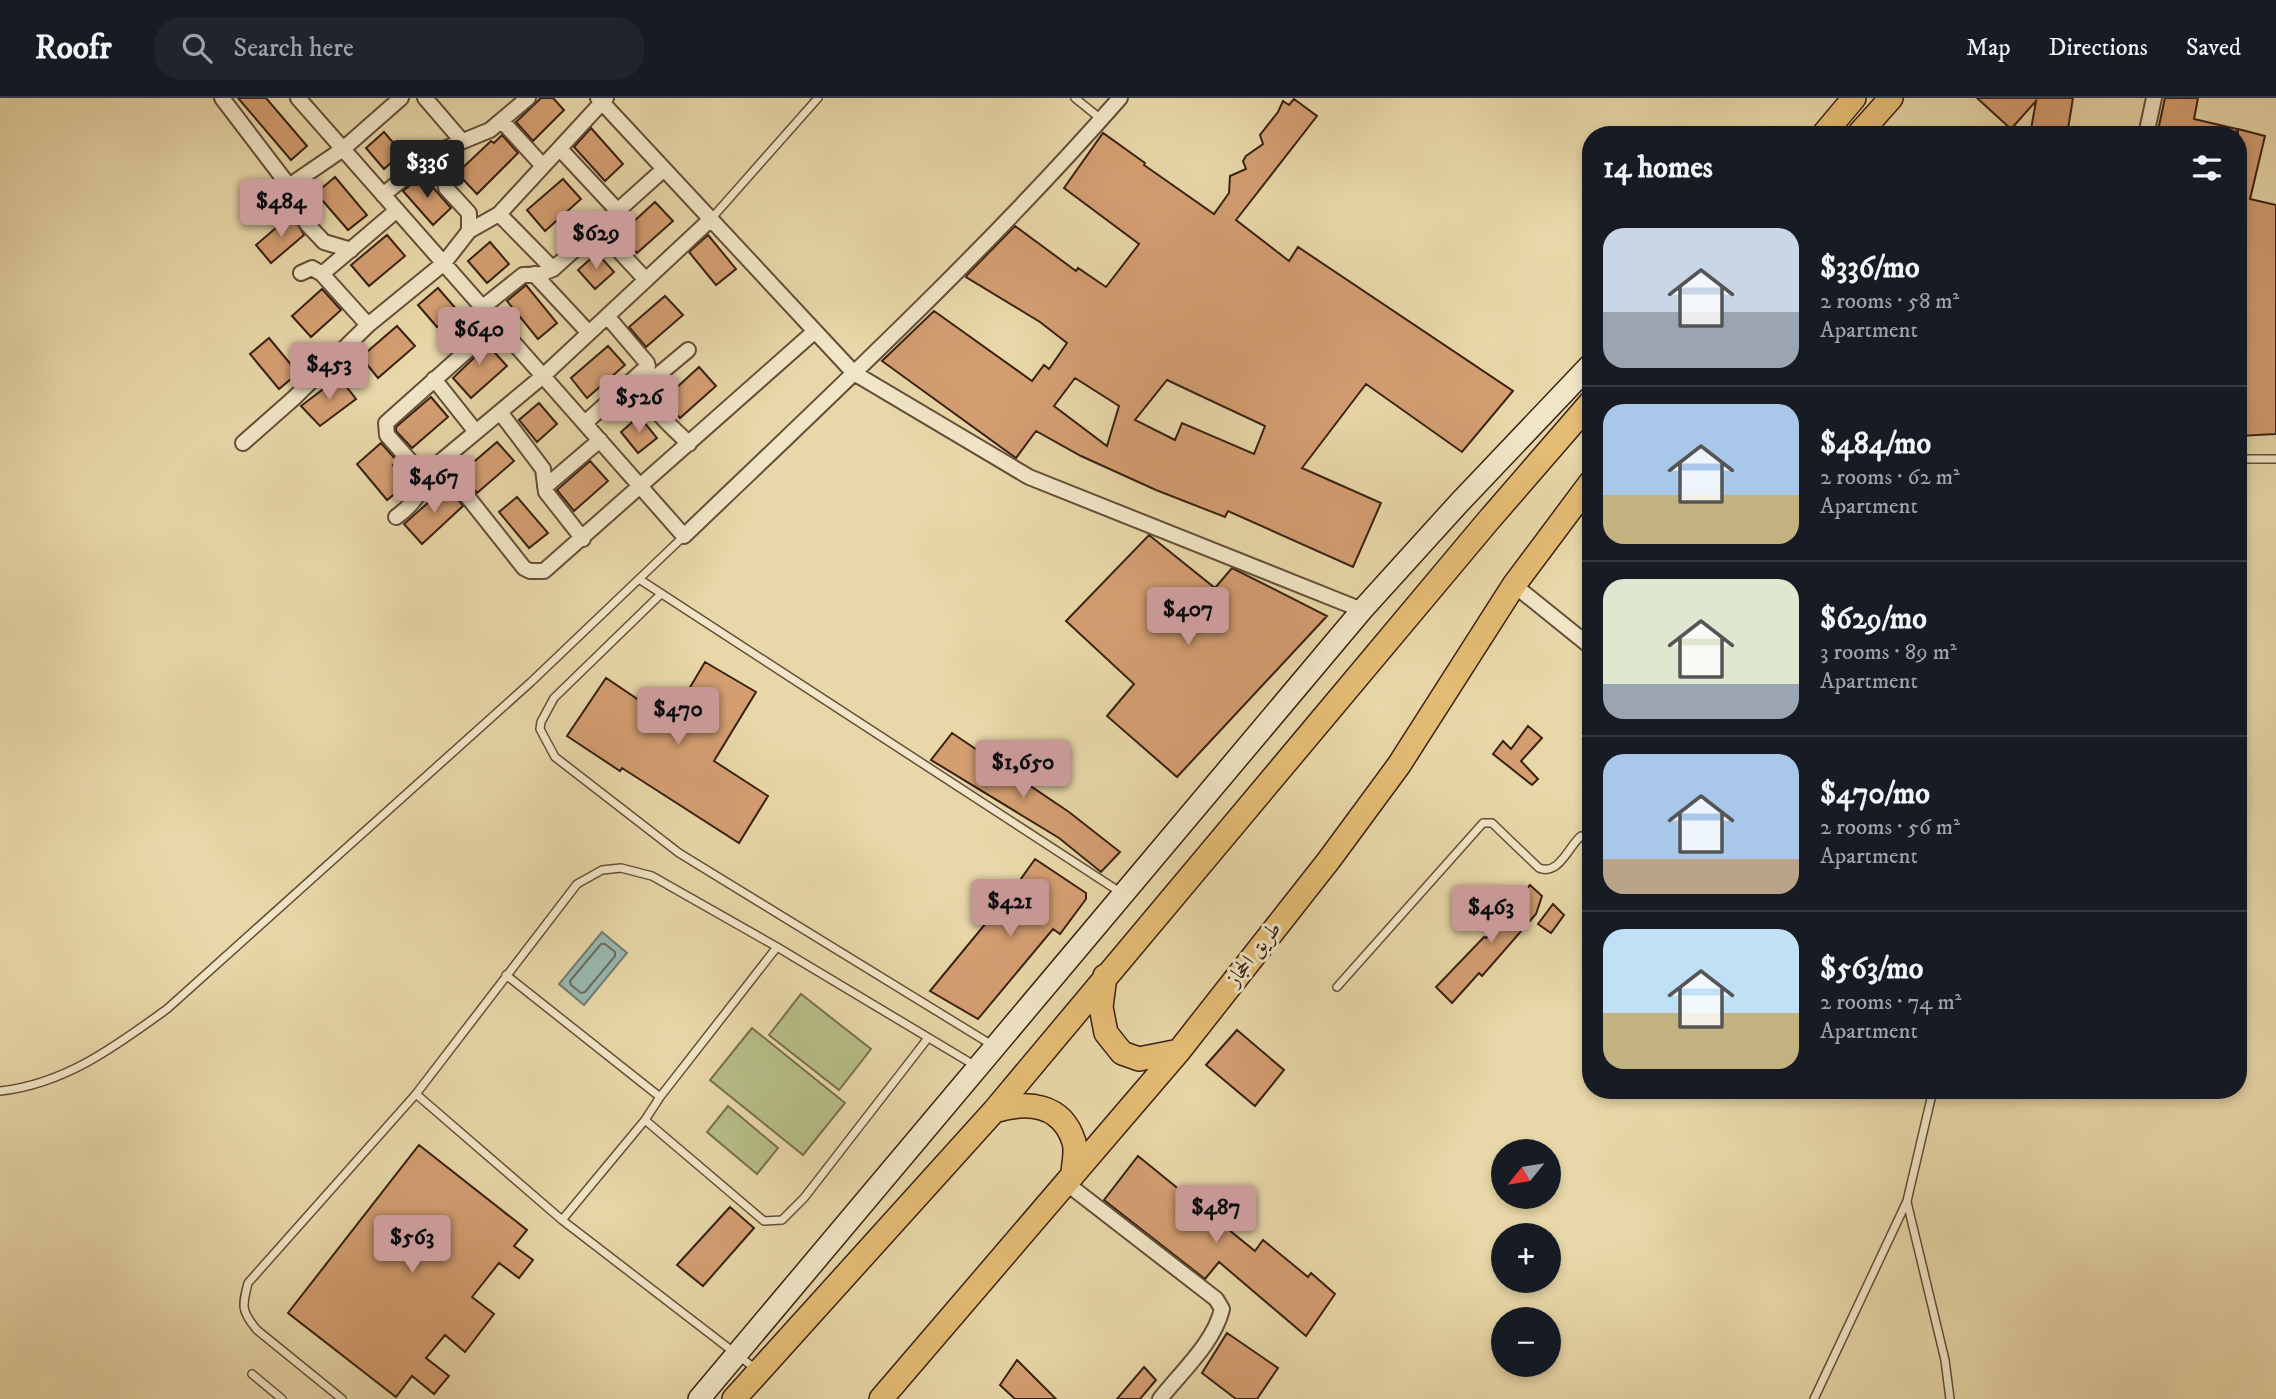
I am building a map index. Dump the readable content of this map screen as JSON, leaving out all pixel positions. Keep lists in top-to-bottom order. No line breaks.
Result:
{"streets":{"main road":["طريق الحجاز"]},"north":"bottom left","page":{"header":"Roofr","search":"Search here","nav":["Map","Directions","Saved"],"heading":"14 homes","price":["$336","$484","$629","$640","$453","$526","$467","$407","$470","$1,650","$421","$463","$487","$563"],"list":[{"name":"$336/mo","note":"2 rooms · 58 m² · Apartment"},{"name":"$484/mo","note":"2 rooms · 62 m² · Apartment"},{"name":"$629/mo","note":"3 rooms · 89 m² · Apartment"},{"name":"$470/mo","note":"2 rooms · 56 m² · Apartment"},{"name":"$563/mo","note":"2 rooms · 74 m² · Apartment"}],"map_buttons":["+","−"]}}
